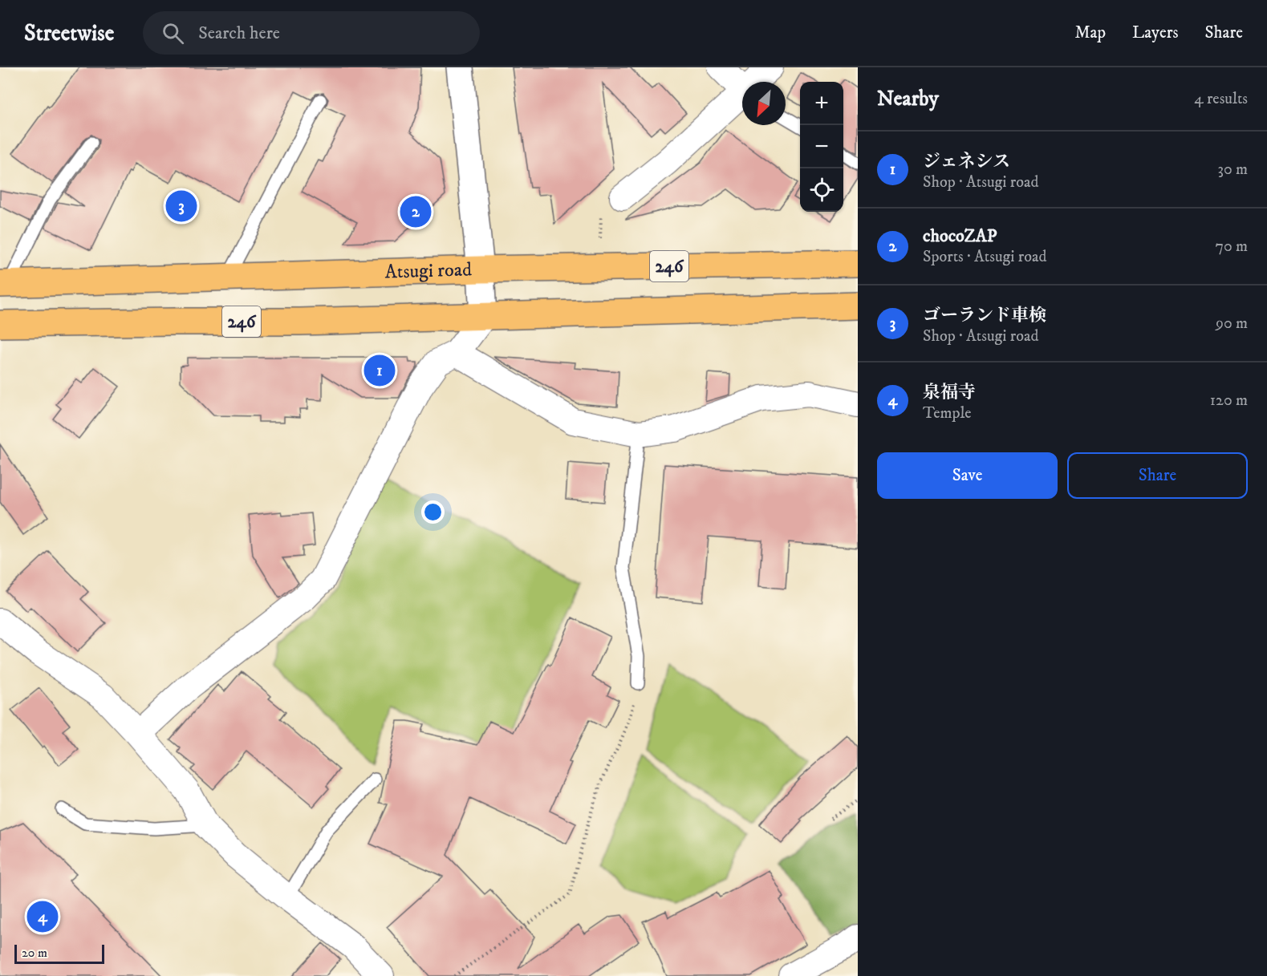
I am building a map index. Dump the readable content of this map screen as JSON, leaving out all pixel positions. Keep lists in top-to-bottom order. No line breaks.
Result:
{"streets":{"highway":["246","Atsugi road"]},"scale_bar":"20 m","north":"bottom left","page":{"header":"Streetwise","search":"Search here","nav":["Map","Layers","Share"],"heading":["Nearby","4 results"],"map_buttons":["+","−"],"list":[{"mark":"1","name":"ジェネシス","note":"Shop · Atsugi road","value":"30 m"},{"mark":"2","name":"chocoZAP","note":"Sports · Atsugi road","value":"70 m"},{"mark":"3","name":"ゴーランド車検","note":"Shop · Atsugi road","value":"90 m"},{"mark":"4","name":"泉福寺","note":"Temple","value":"120 m"}],"pins":["3","2","1","4"],"buttons":["Save","Share"],"scale":"20 m"}}
